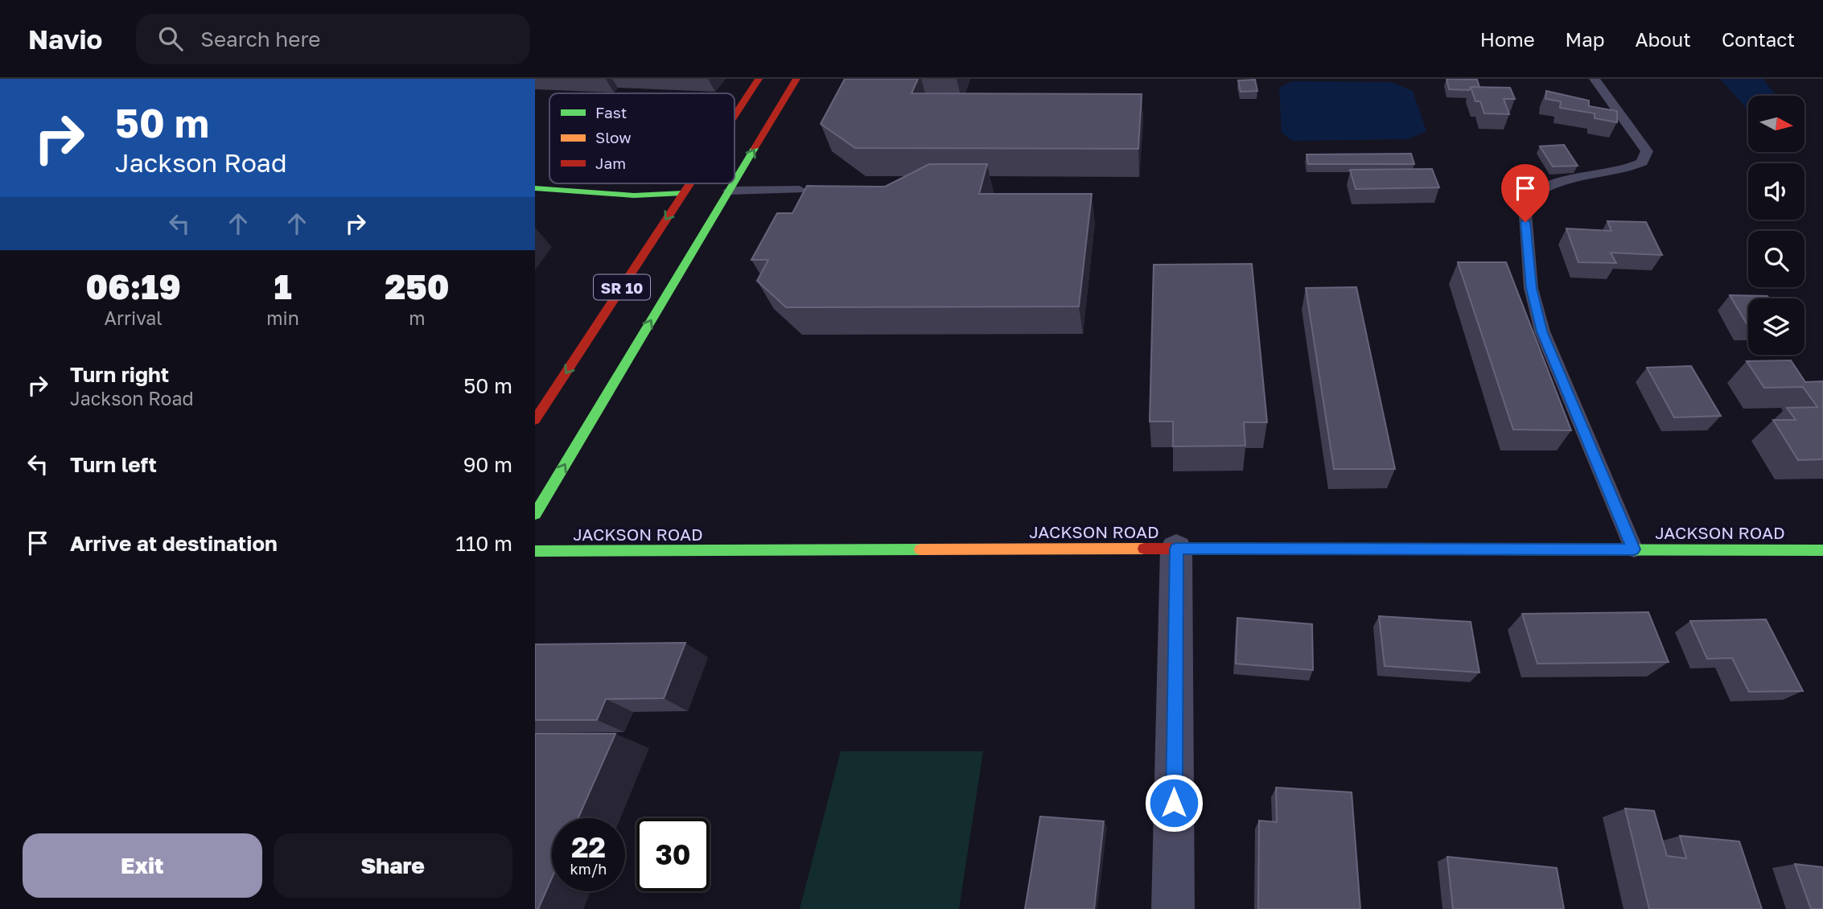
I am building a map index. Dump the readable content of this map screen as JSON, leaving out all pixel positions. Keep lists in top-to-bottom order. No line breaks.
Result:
{"streets":{"main road":["SR 10","JACKSON ROAD"]},"legend":["Fast","Slow","Jam"],"north":"right","page":{"header":"Navio","search":"Search here","nav":["Home","Map","About","Contact"],"turn":["50 m","Jackson Road"],"eta":["06:19","Arrival","1","min","250","m"],"list":[{"name":"Turn right","note":"Jackson Road","value":"50 m"},{"name":"Turn left","value":"90 m"},{"name":"Arrive at destination","value":"110 m"}],"speed":"22 km/h","limit":"30","buttons":["Exit","Share"]}}
